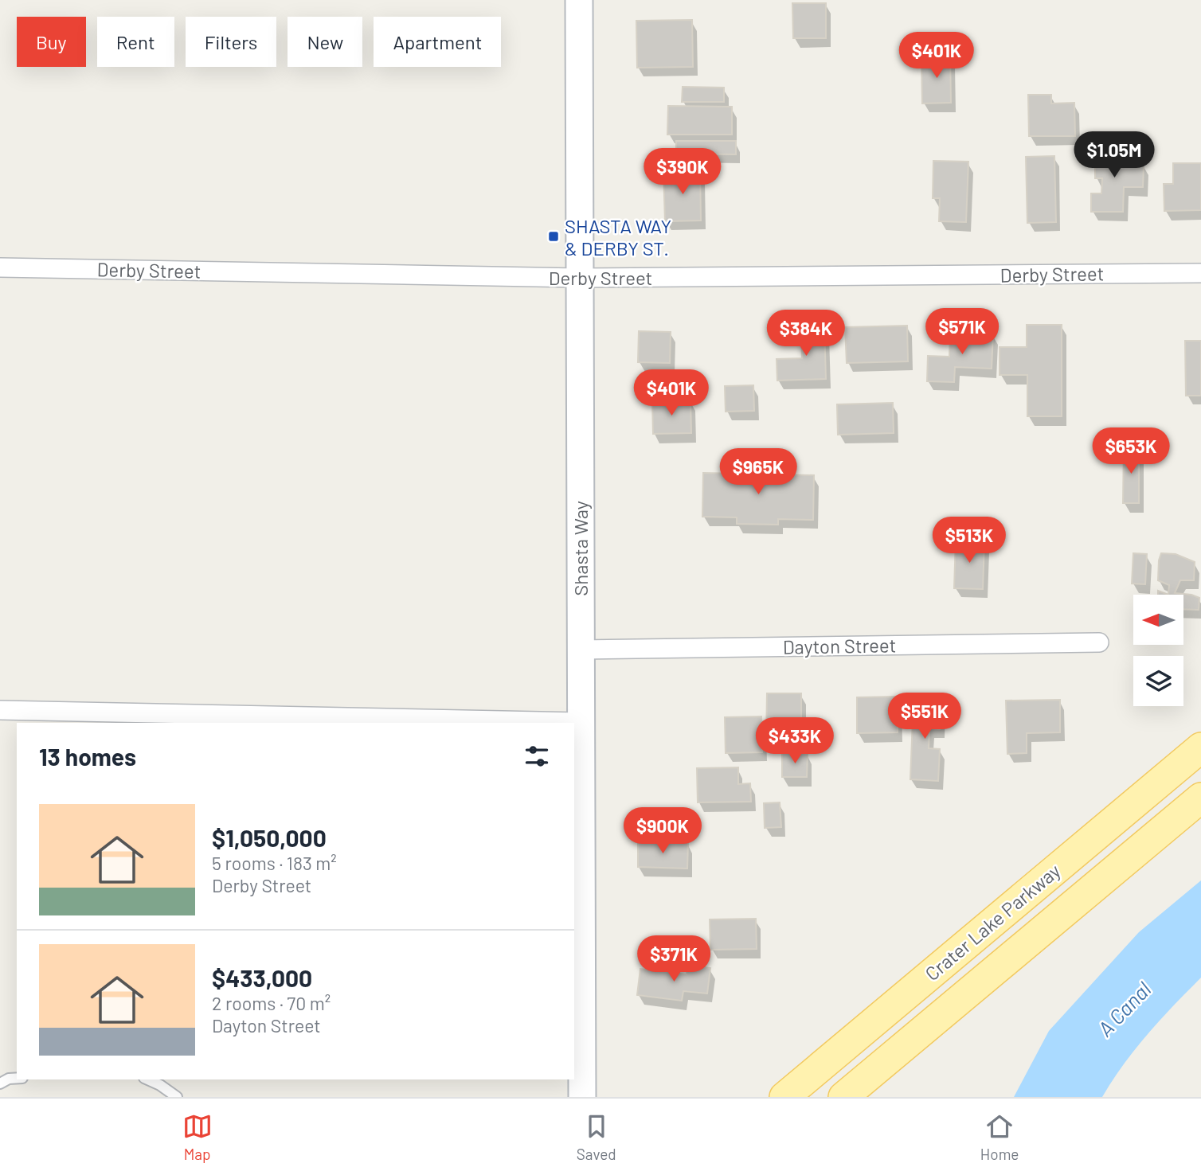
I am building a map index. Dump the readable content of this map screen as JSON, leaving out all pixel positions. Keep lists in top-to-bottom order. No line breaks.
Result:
{"streets":{"main road":["Shasta Way","Crater Lake Parkway"],"street":["Derby Street","Dayton Street"]},"crossings":[["Derby Street","Shasta Way"],["Shasta Way","Dayton Street"]],"water":["A Canal"],"places":{"transit":["SHASTA WAY & DERBY ST."]},"north":"left","page":{"chip":["Buy","Rent","Filters","New","Apartment"],"price":["$401K","$1.05M","$390K","$571K","$384K","$401K","$653K","$965K","$513K","$551K","$433K","$900K","$371K"],"heading":"13 homes","list":[{"name":"$1,050,000","note":"5 rooms · 183 m² · Derby Street"},{"name":"$433,000","note":"2 rooms · 70 m² · Dayton Street"}],"tabs":["Map","Saved","Home"]}}
